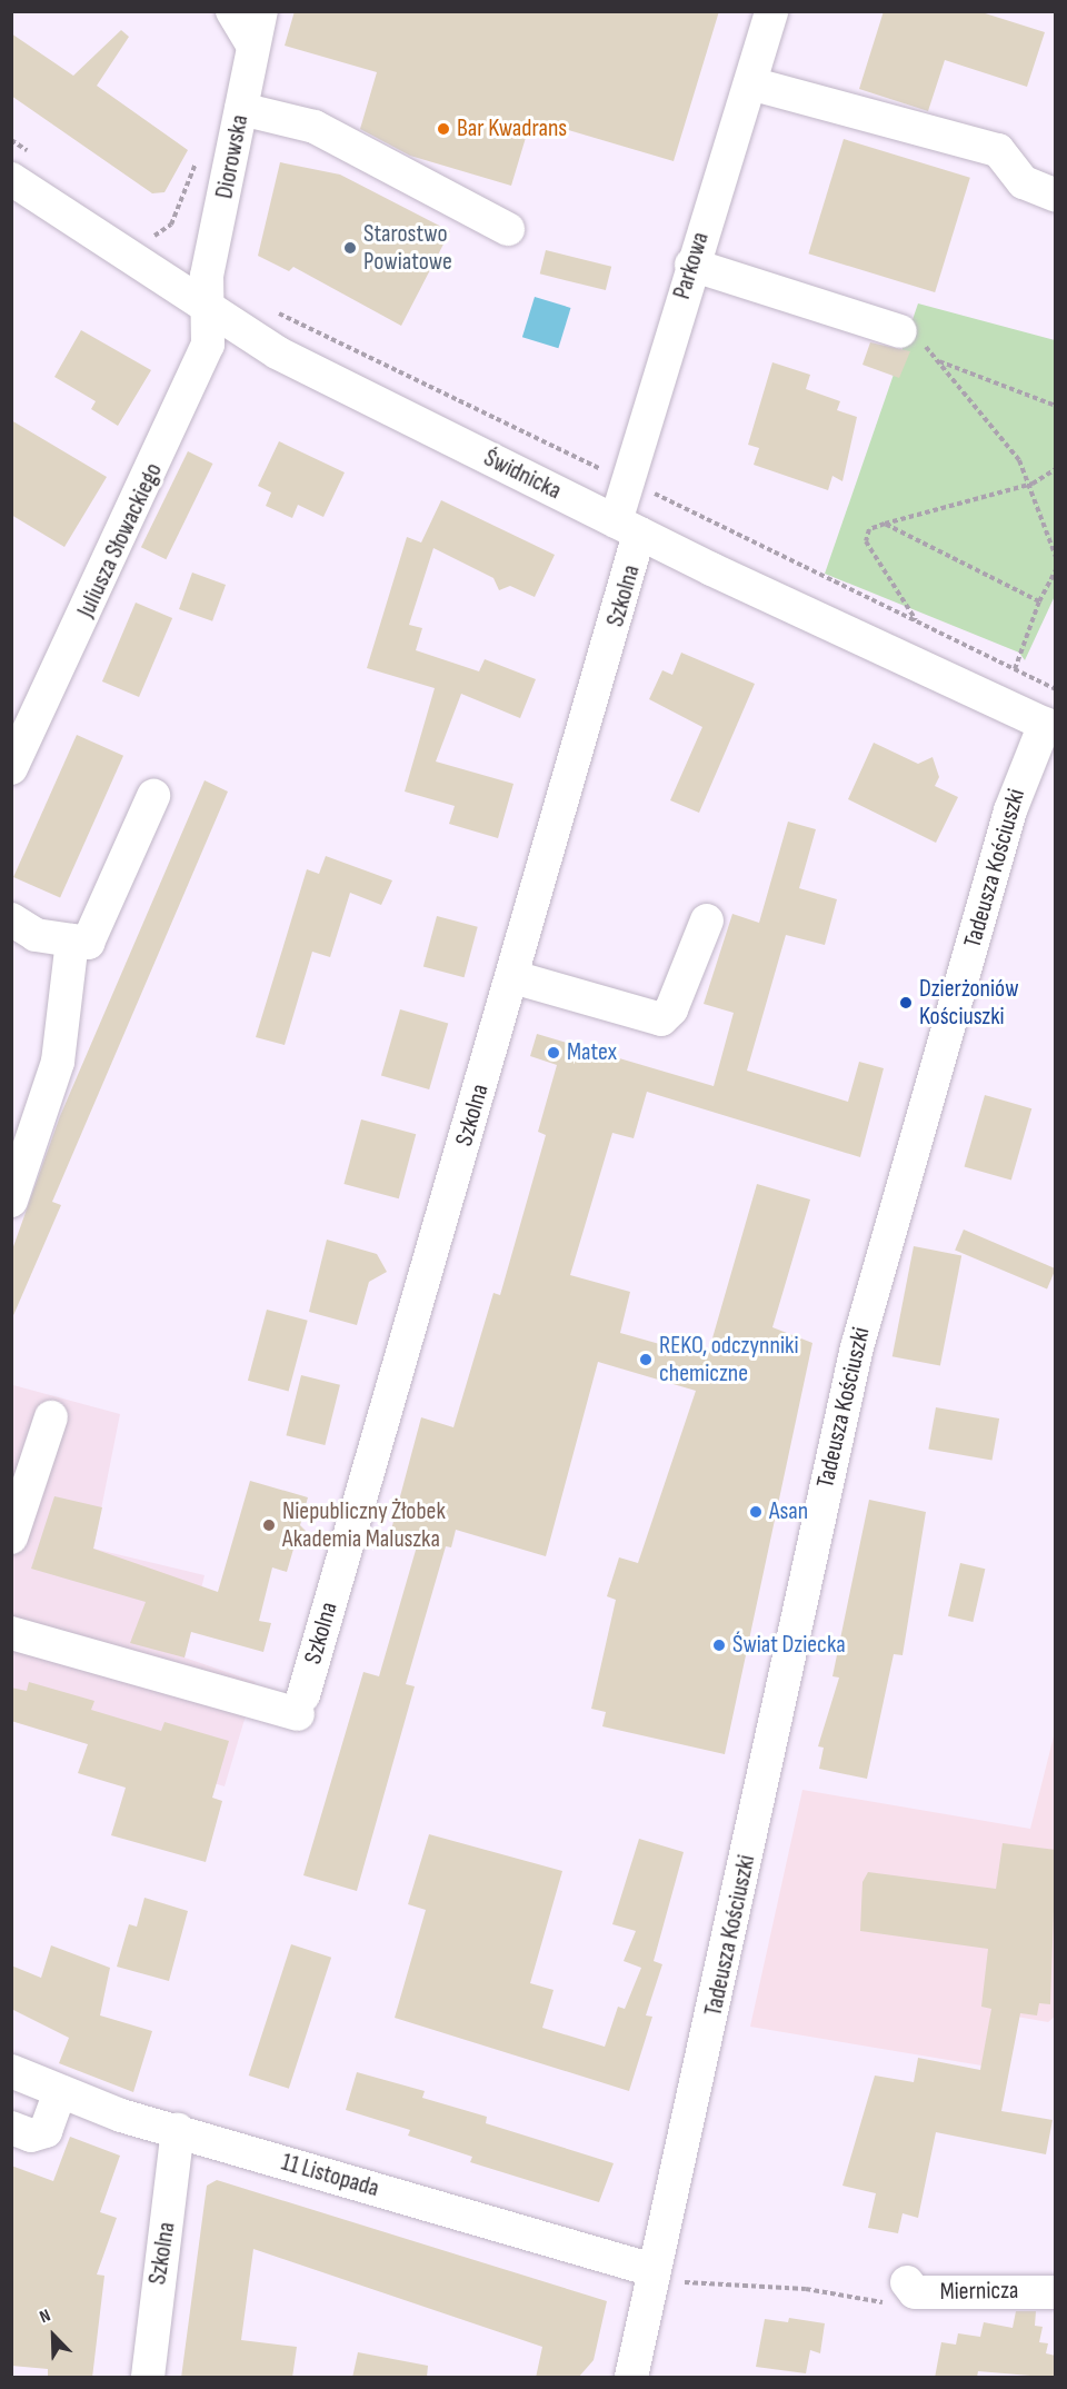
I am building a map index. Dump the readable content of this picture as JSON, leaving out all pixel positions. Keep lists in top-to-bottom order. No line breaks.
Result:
{"streets":{"street":["Diorowska","Parkowa","Świdnicka","Juliusza Słowackiego","Szkolna","Tadeusza Kościuszki","11 Listopada","Miernicza"]},"crossings":[["Diorowska","Świdnicka"],["Diorowska","Juliusza Słowackiego"],["Parkowa","Świdnicka"],["Parkowa","Szkolna"],["Świdnicka","Juliusza Słowackiego"],["Świdnicka","Szkolna"],["Świdnicka","Tadeusza Kościuszki"],["Szkolna","11 Listopada"],["Tadeusza Kościuszki","11 Listopada"]],"places":["Bar Kwadrans","Starostwo Powiatowe","Dzierżoniów Kościuszki","Matex","REKO, odczynniki chemiczne","Asan","Niepubliczny Żłobek Akademia Maluszka","Świat Dziecka"],"north":"top left"}
